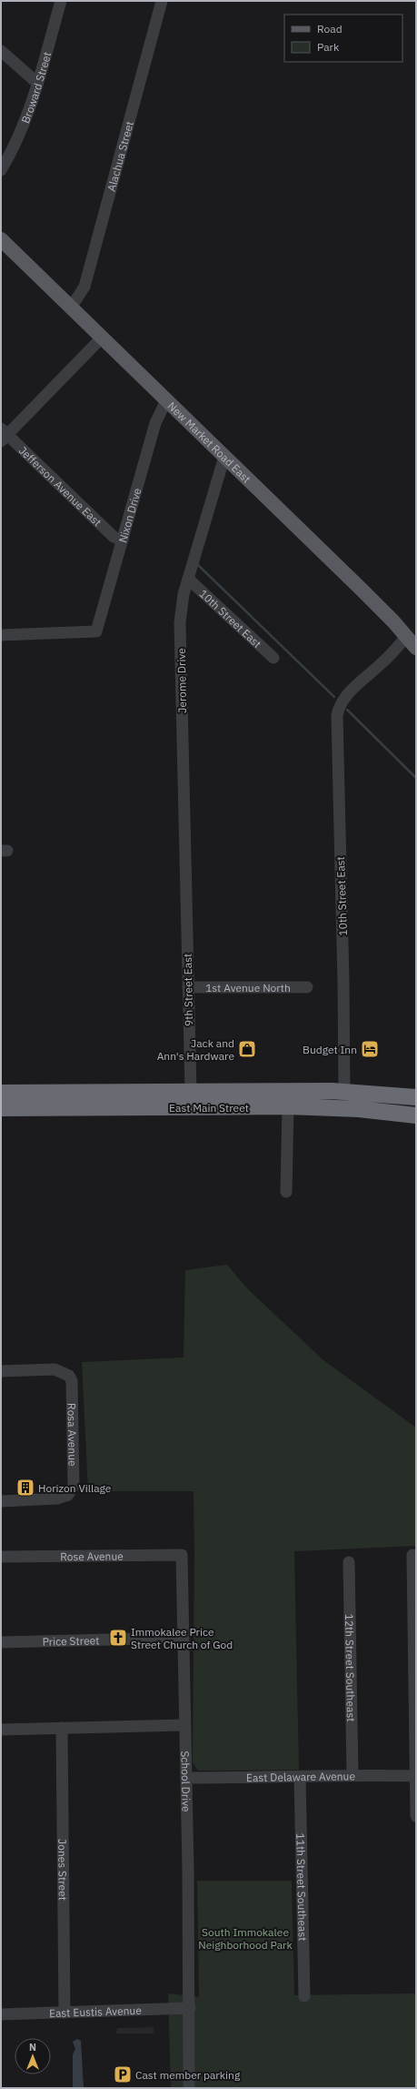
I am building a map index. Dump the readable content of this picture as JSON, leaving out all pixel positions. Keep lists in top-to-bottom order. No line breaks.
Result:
{"streets":{"highway":["East Main Street"],"main road":["New Market Road East"],"street":["Broward Street","Alachua Street","Jefferson Avenue East","Nixon Drive","10th Street East","Jerome Drive","1st Avenue North","9th Street East","Rosa Avenue","Rose Avenue","Price Street","12th Street Southeast","East Delaware Avenue","School Drive","Jones Street","11th Street Southeast","East Eustis Avenue"]},"crossings":[["Alachua Street","New Market Road East"],["New Market Road East","Nixon Drive"],["New Market Road East","10th Street East"],["New Market Road East","Jerome Drive"],["Jefferson Avenue East","Nixon Drive"],["10th Street East","Jerome Drive"],["10th Street East","East Main Street"],["Jerome Drive","9th Street East"],["1st Avenue North","9th Street East"],["9th Street East","East Main Street"],["Rose Avenue","School Drive"],["Price Street","School Drive"],["12th Street Southeast","East Delaware Avenue"],["East Delaware Avenue","School Drive"],["East Delaware Avenue","11th Street Southeast"],["School Drive","East Eustis Avenue"],["Jones Street","East Eustis Avenue"]],"parks":["South Immokalee Neighborhood Park"],"places":{"shop":["Jack and Ann's Hardware"],"hotel":["Budget Inn"],"building":["Horizon Village"],"church":["Immokalee Price Street Church of God"],"parking":["Cast member parking"]},"legend":["Road","Park"],"north":"top"}
